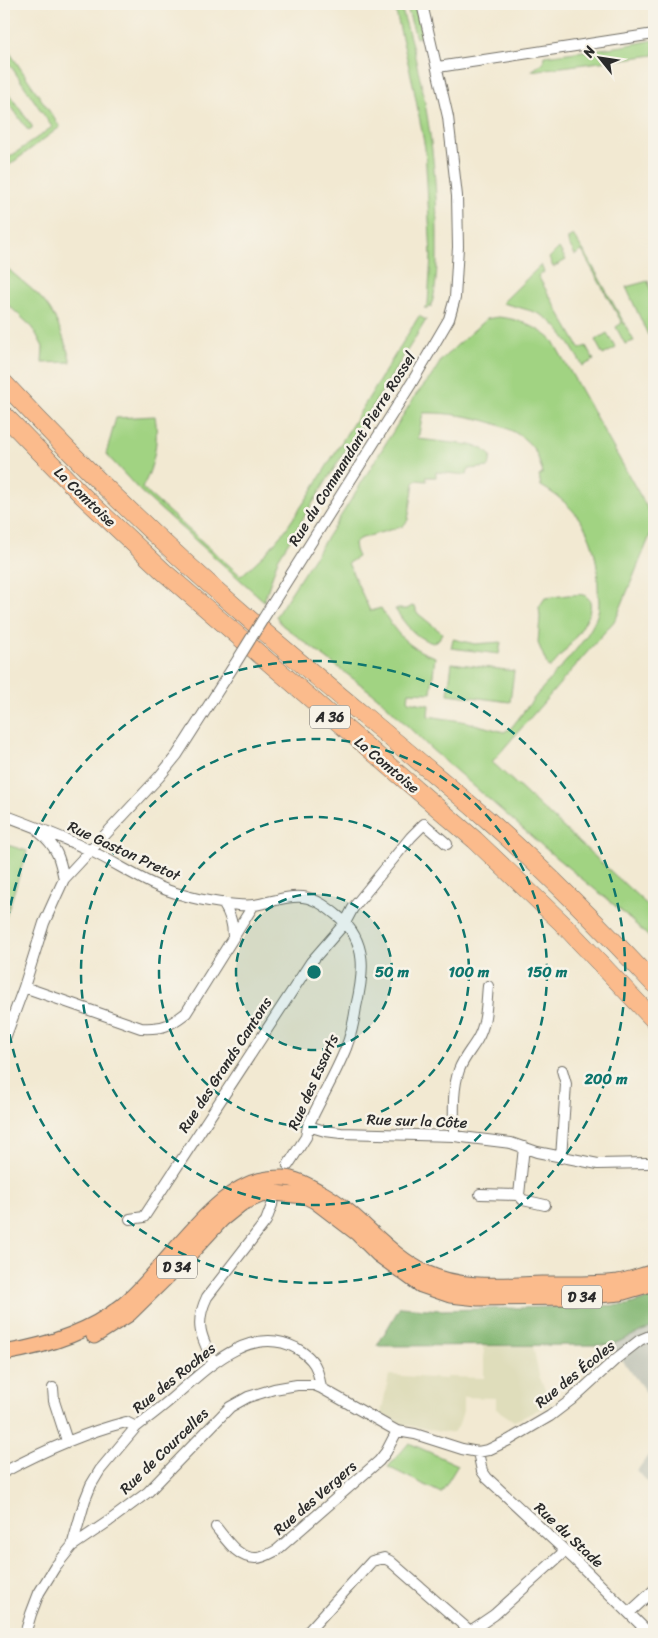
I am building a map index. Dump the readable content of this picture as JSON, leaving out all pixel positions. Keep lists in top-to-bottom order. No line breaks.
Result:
{"streets":{"highway":["La Comtoise","A 36"],"main road":["D 34"],"street":["Rue du Commandant Pierre Rossel","Rue Gaston Pretot","Rue des Grands Cantons","Rue des Essarts","Rue sur la Côte","Rue des Écoles","Rue des Roches","Rue de Courcelles","Rue des Vergers","Rue du Stade"]},"crossings":[["Rue du Commandant Pierre Rossel","Rue Gaston Pretot"],["Rue Gaston Pretot","Rue des Grands Cantons"],["Rue Gaston Pretot","Rue des Essarts"],["Rue des Grands Cantons","Rue des Essarts"],["Rue des Essarts","Rue sur la Côte"],["Rue des Écoles","Rue du Stade"],["Rue des Roches","Rue de Courcelles"]],"north":"top left","rings":["50 m","100 m","150 m","200 m"]}
